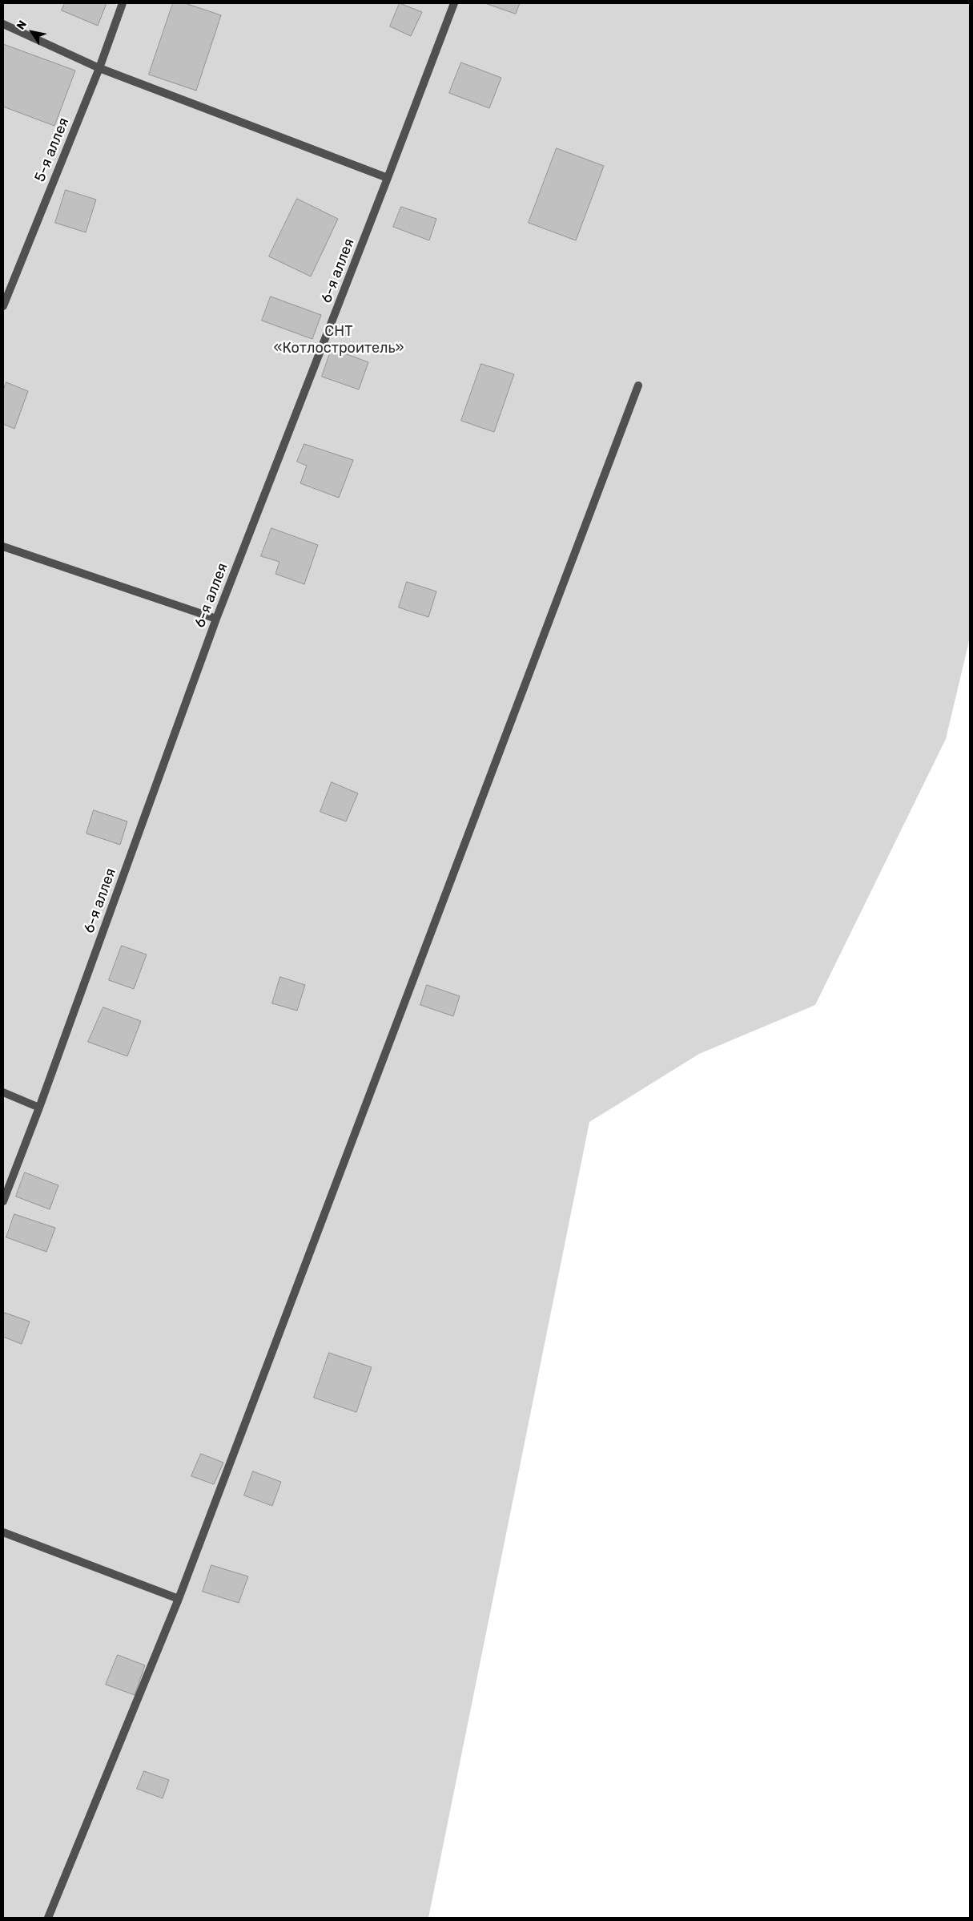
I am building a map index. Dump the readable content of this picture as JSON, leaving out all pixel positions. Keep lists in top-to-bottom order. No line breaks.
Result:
{"streets":{"street":["5-я аллея","6-я аллея"]},"parks":["СНТ «Котлостроитель»"],"north":"top left"}
